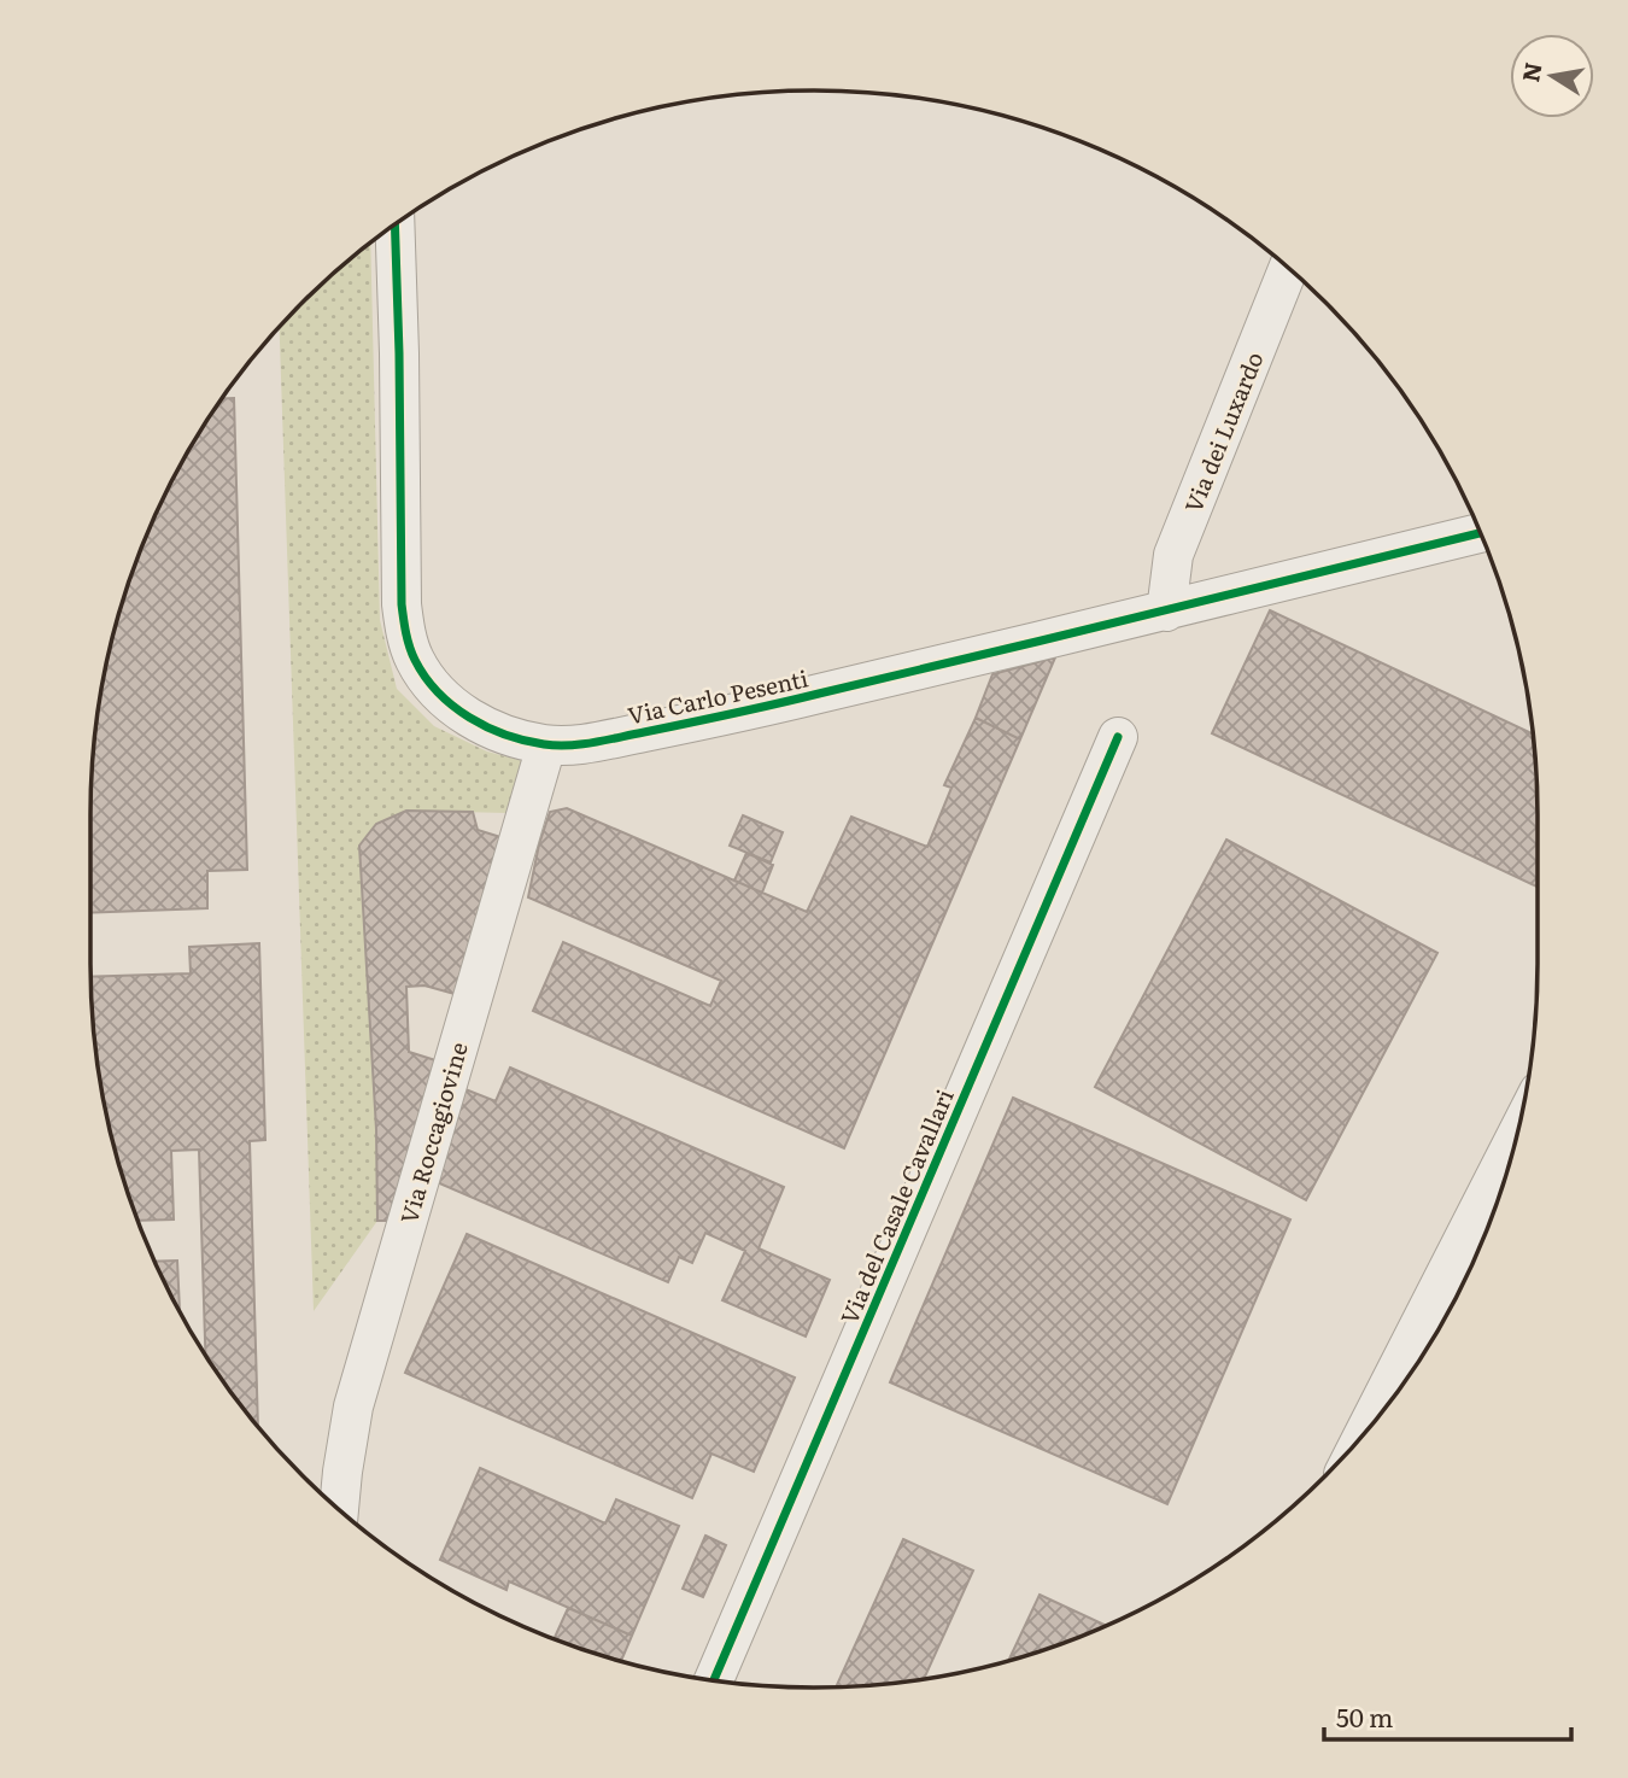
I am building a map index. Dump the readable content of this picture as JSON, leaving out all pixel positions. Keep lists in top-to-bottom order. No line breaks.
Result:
{"streets":{"street":["Via dei Luxardo","Via Carlo Pesenti","Via Roccagiovine","Via del Casale Cavallari"]},"crossings":[["Via dei Luxardo","Via Carlo Pesenti"],["Via Carlo Pesenti","Via Roccagiovine"]],"scale_bar":"50 m","north":"left"}
